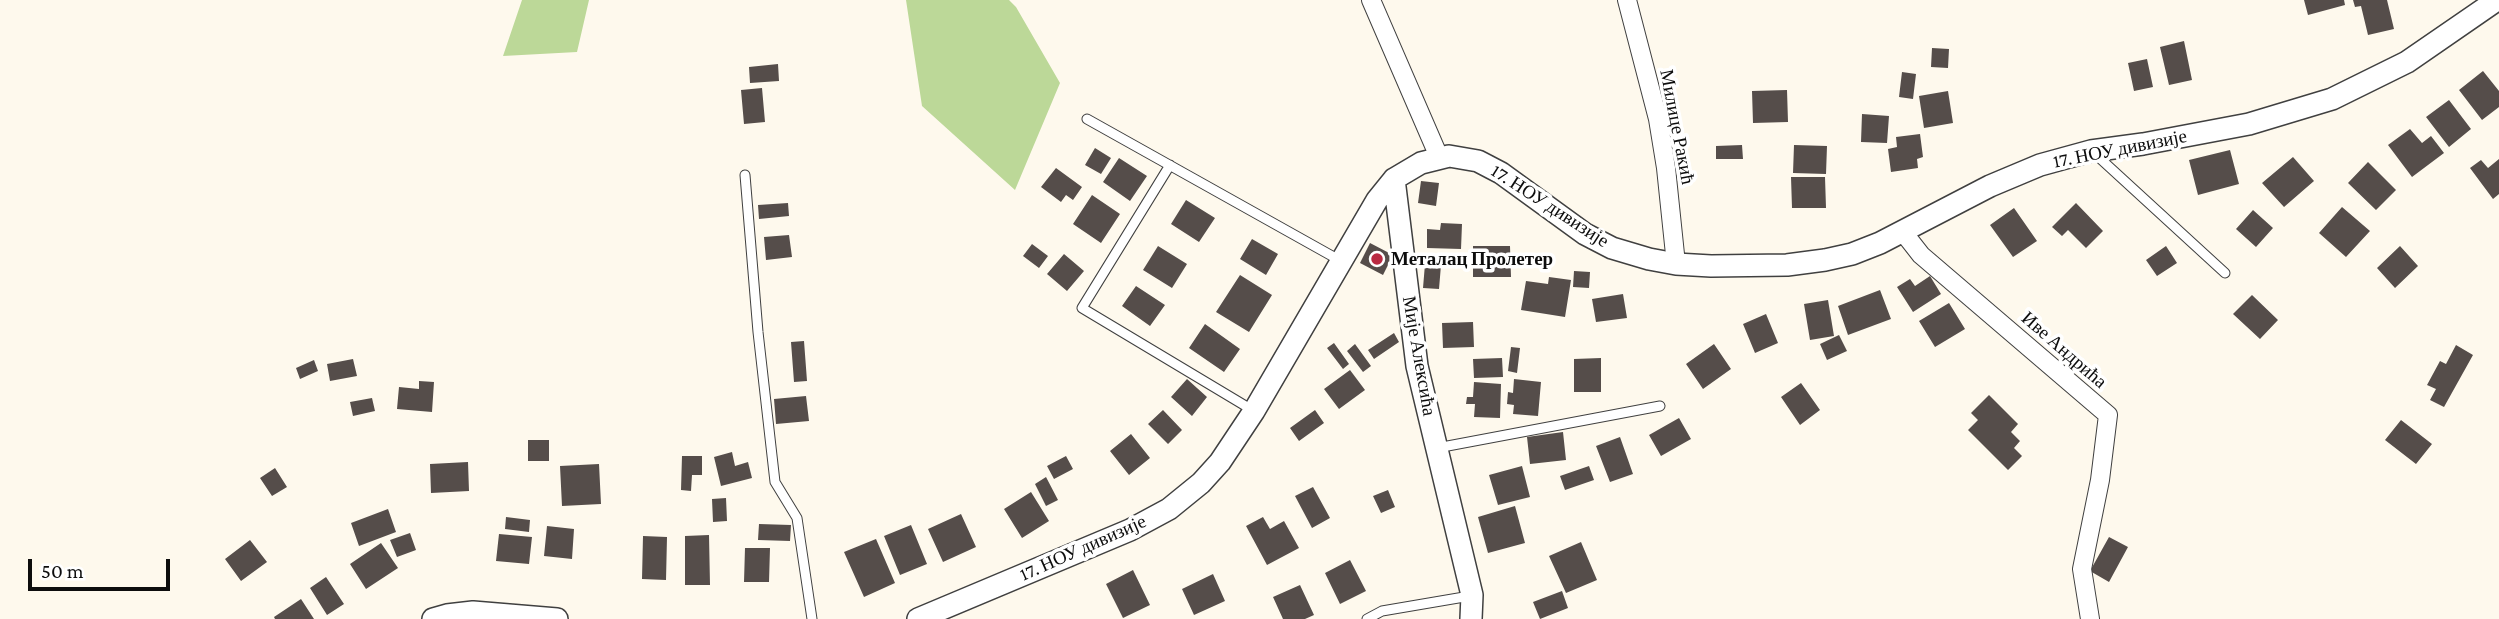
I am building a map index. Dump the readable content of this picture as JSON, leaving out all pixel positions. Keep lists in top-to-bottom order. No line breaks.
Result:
{"streets":{"street":["Милице Ракић","17. НОУ дивизије","Иве Андрића","Мије Алексића"]},"crossings":[["Милице Ракић","17. НОУ дивизије"],["17. НОУ дивизије","Иве Андрића"],["17. НОУ дивизије","Мије Алексића"]],"places":["Металац Пролетер"],"scale_bar":"50 m"}
